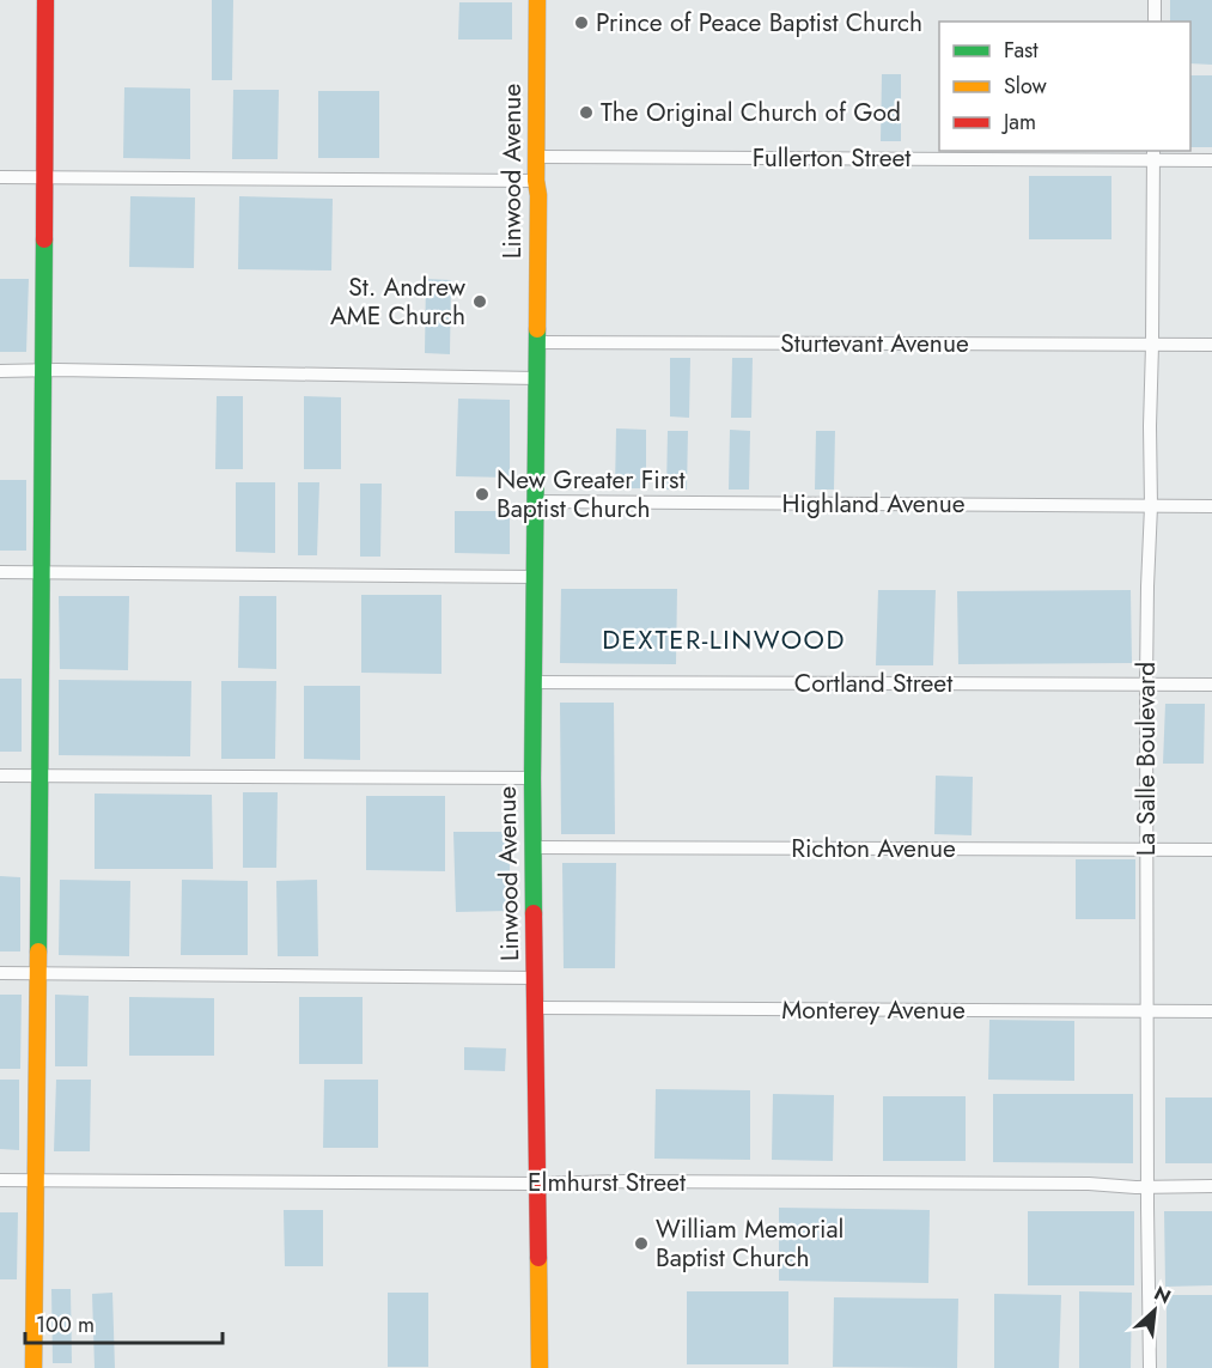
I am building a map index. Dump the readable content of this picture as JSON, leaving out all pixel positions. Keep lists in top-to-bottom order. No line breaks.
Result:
{"streets":{"street":["Fullerton Street","Linwood Avenue","Sturtevant Avenue","Highland Avenue","Cortland Street","La Salle Boulevard","Richton Avenue","Monterey Avenue","Elmhurst Street"]},"crossings":[["Fullerton Street","Linwood Avenue"],["Fullerton Street","La Salle Boulevard"],["Linwood Avenue","Sturtevant Avenue"],["Linwood Avenue","Highland Avenue"],["Linwood Avenue","Cortland Street"],["Linwood Avenue","Richton Avenue"],["Linwood Avenue","Monterey Avenue"],["Linwood Avenue","Elmhurst Street"],["Sturtevant Avenue","La Salle Boulevard"],["Highland Avenue","La Salle Boulevard"],["Cortland Street","La Salle Boulevard"],["La Salle Boulevard","Richton Avenue"],["La Salle Boulevard","Monterey Avenue"],["La Salle Boulevard","Elmhurst Street"]],"districts":["DEXTER-LINWOOD"],"places":["Prince of Peace Baptist Church","The Original Church of God","St. Andrew AME Church","New Greater First Baptist Church","William Memorial Baptist Church"],"legend":["Fast","Slow","Jam"],"scale_bar":"100 m","north":"top right"}
